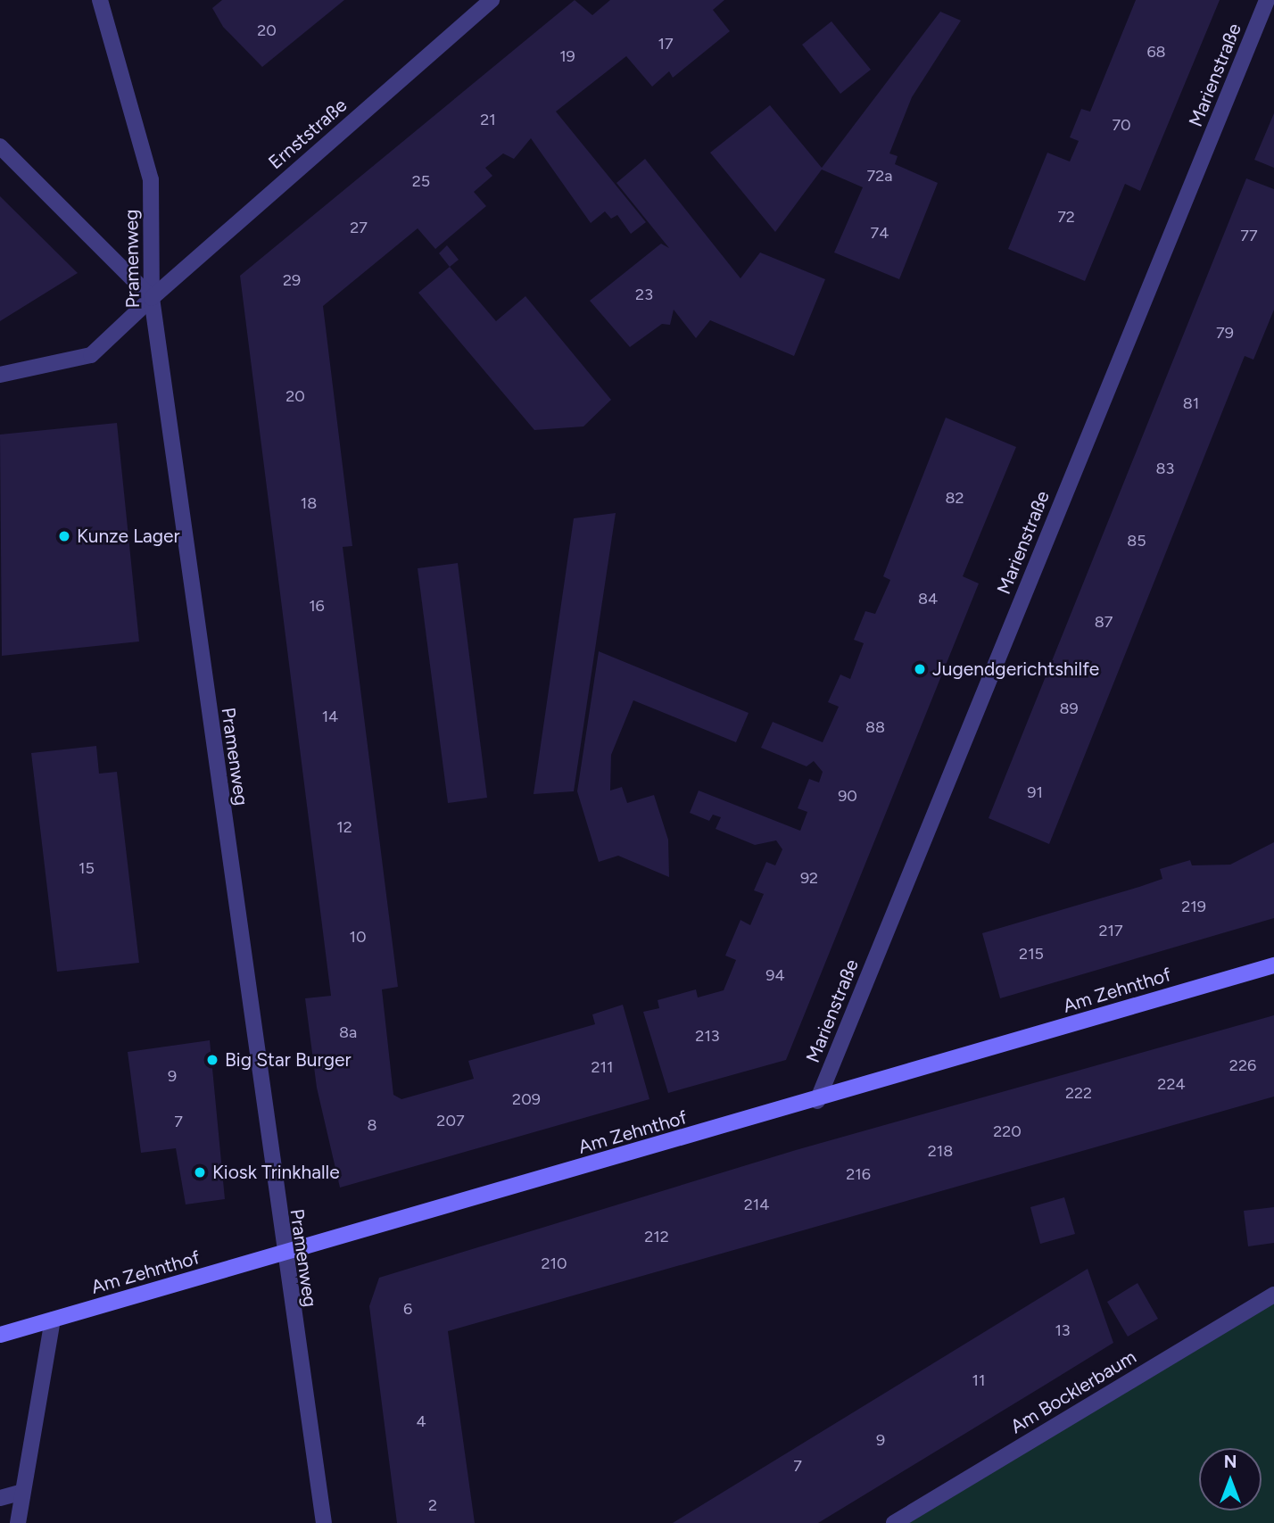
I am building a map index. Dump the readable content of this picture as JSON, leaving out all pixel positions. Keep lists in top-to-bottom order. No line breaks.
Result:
{"streets":{"main road":["Am Zehnthof"],"street":["Marienstraße","Ernststraße","Pramenweg","Am Bocklerbaum"]},"crossings":[["Marienstraße","Am Zehnthof"],["Ernststraße","Pramenweg"],["Pramenweg","Am Zehnthof"]],"places":["Kunze Lager","Jugendgerichtshilfe","Big Star Burger","Kiosk Trinkhalle"],"house_numbers":["20","17","68","19","21","70","72a","25","72","27","74","77","29","23","79","20","81","83","82","18","85","84","16","87","89","14","88","91","90","12","15","92","219","217","10","215","94","8a","213","226","211","9","224","222","209","207","7","8","220","218","216","214","212","210","6","13","11","4","9","7","2"],"north":"top"}
